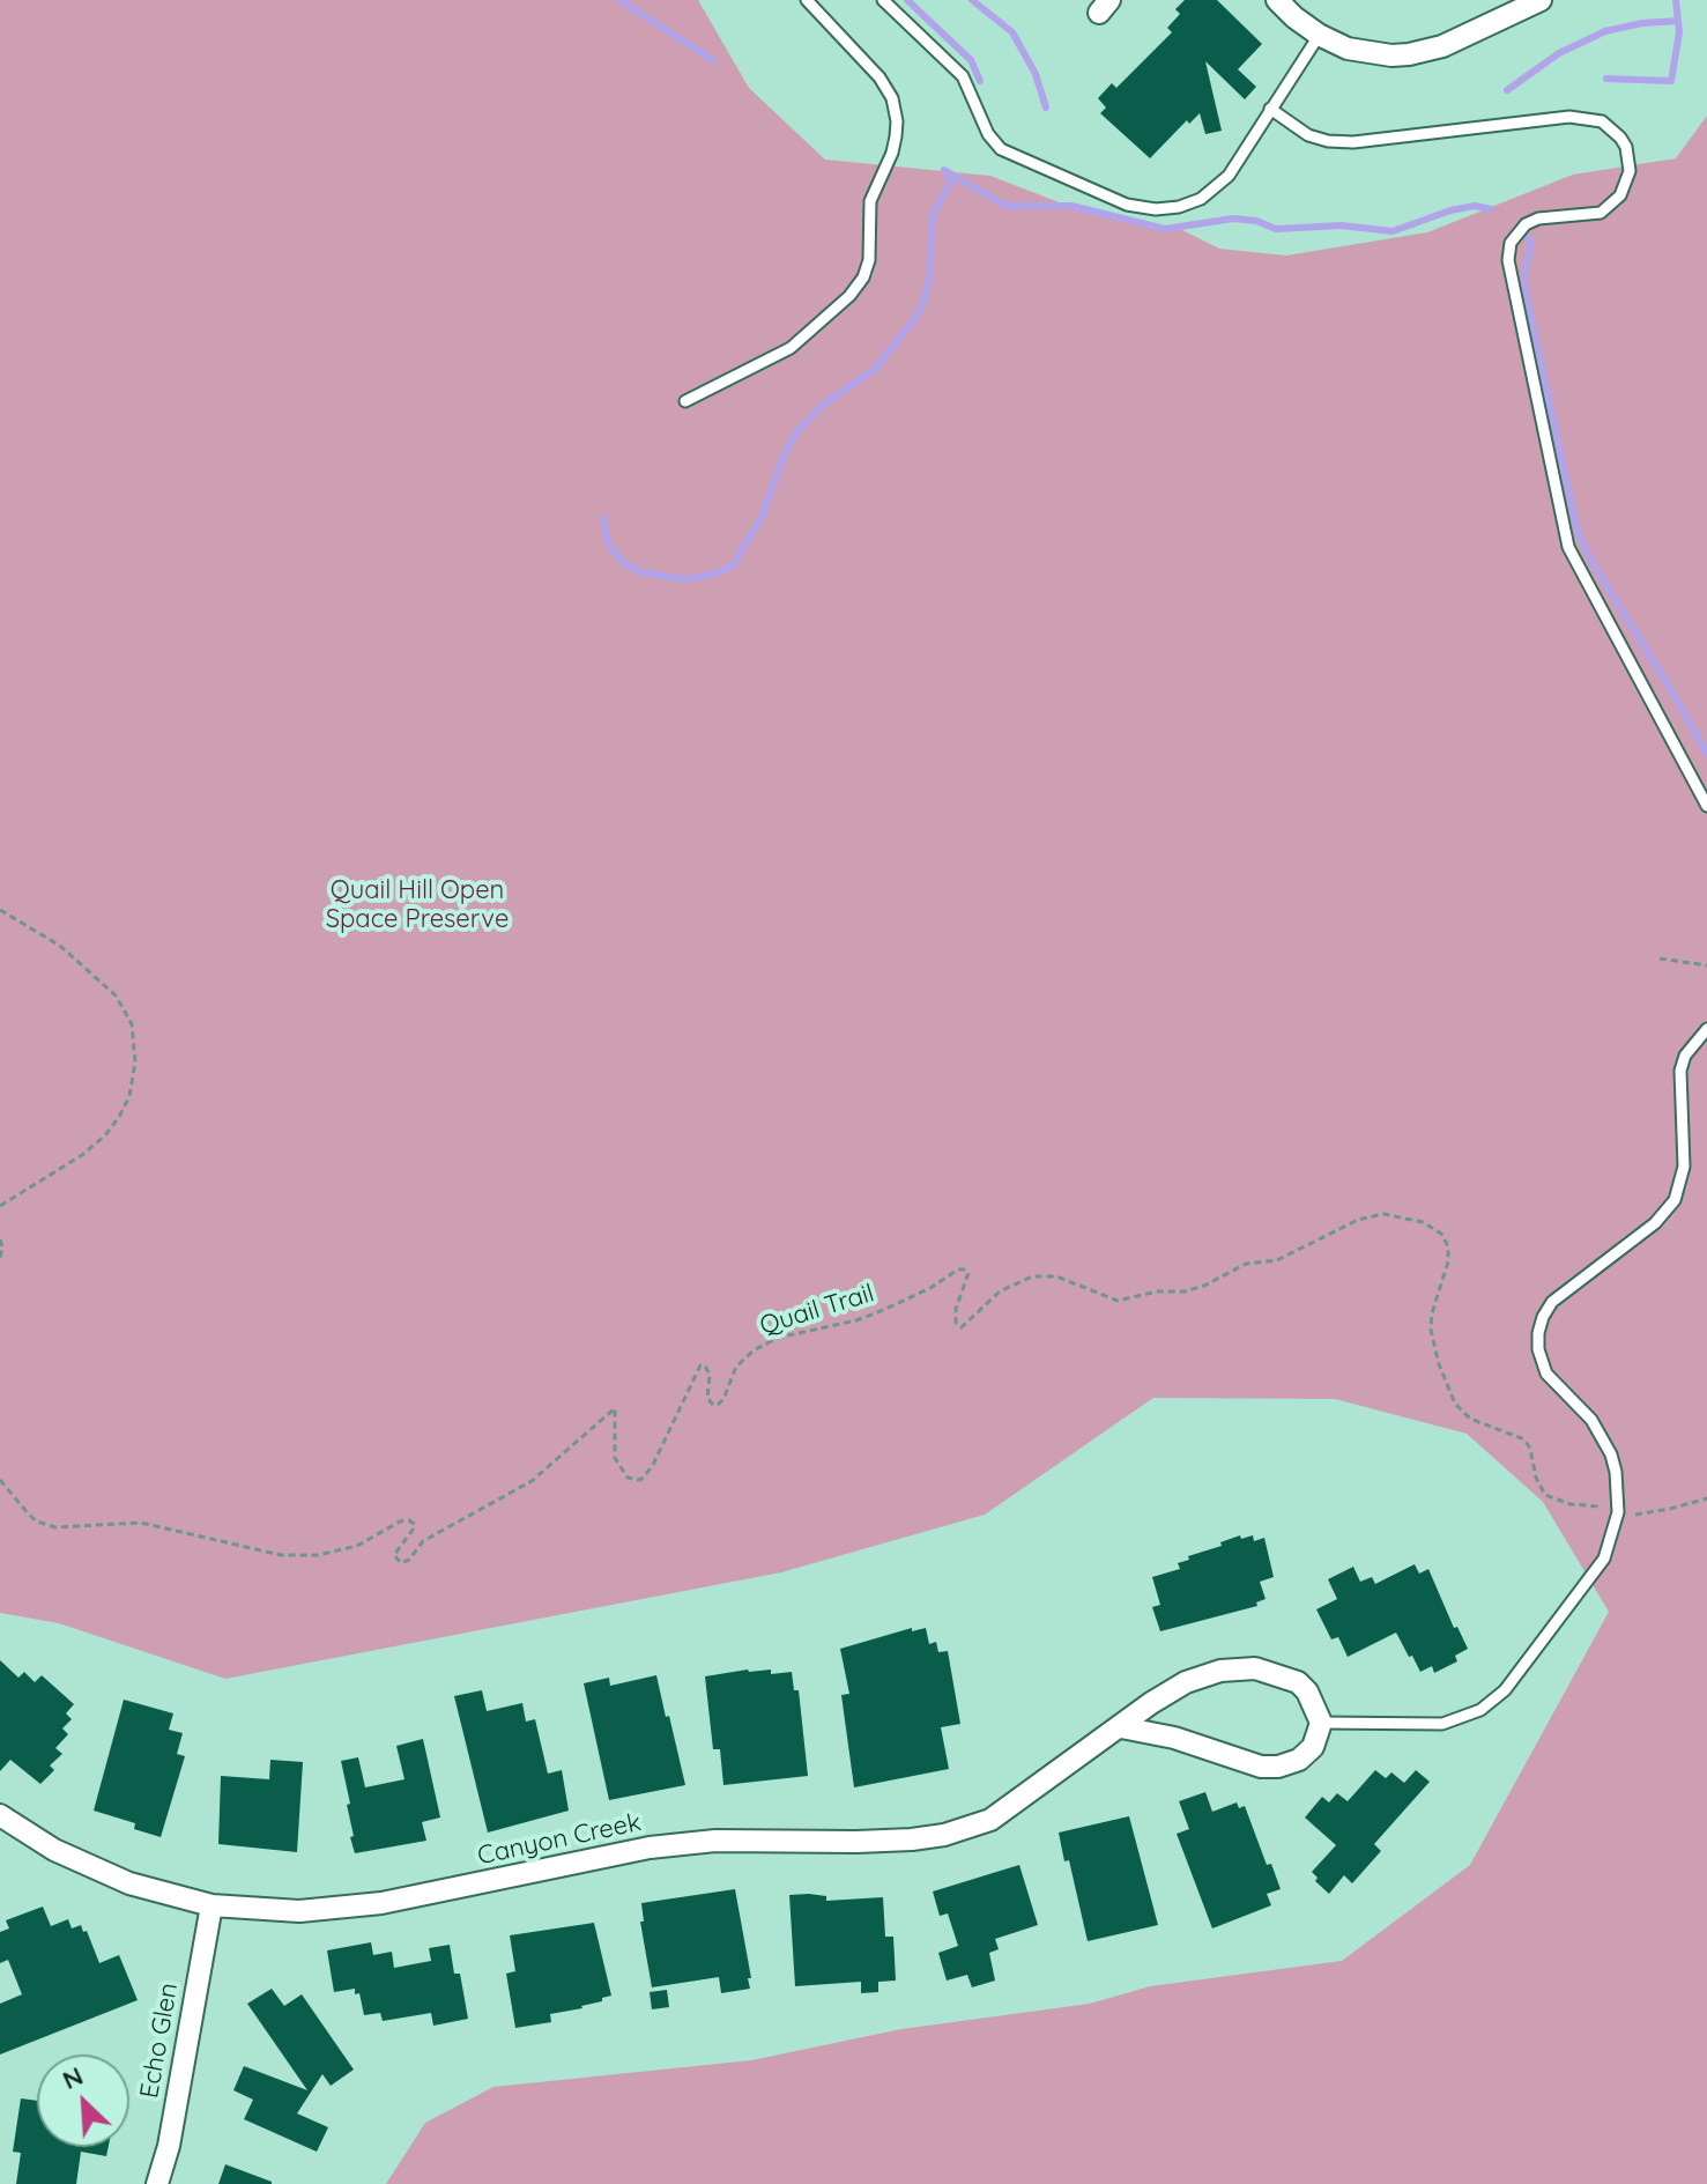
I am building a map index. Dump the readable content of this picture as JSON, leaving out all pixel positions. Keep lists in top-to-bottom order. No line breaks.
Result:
{"streets":{"street":["Canyon Creek","Echo Glen"],"path":["Quail Trail"]},"crossings":[["Canyon Creek","Echo Glen"]],"parks":["Quail Hill Open Space Preserve"],"north":"top left"}
